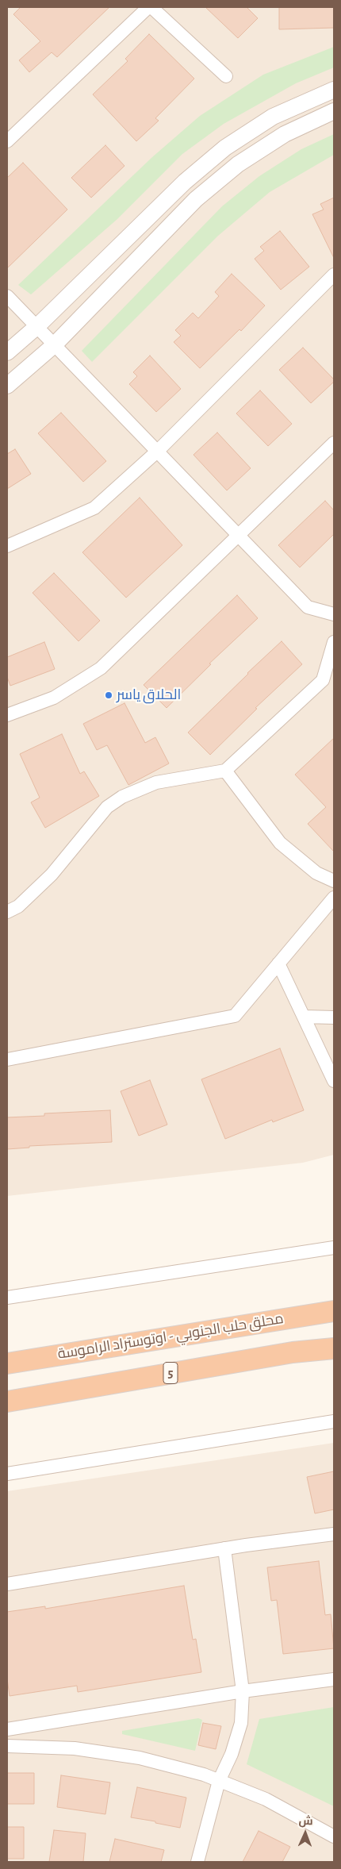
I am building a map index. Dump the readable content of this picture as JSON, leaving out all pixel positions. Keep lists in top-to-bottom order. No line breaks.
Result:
{"streets":{"highway":["محلق حلب الجنوبي - اوتوستراد الراموسة","5"]},"places":["الحلاق ياسر"],"north":"top"}
